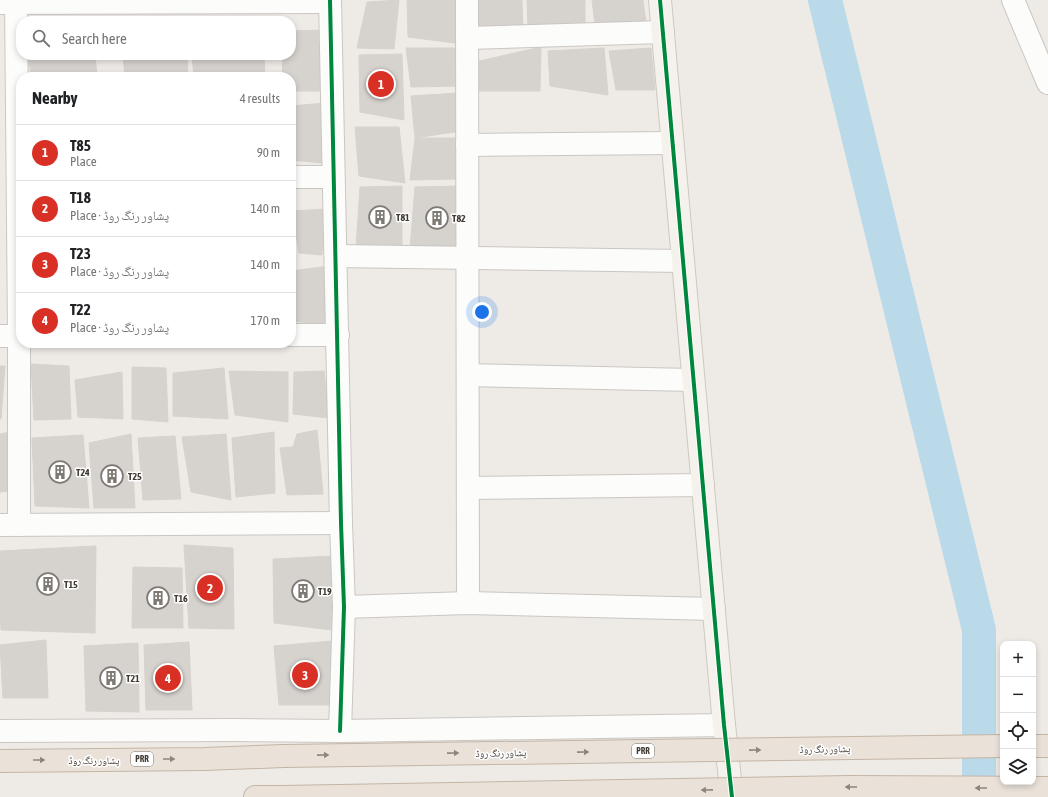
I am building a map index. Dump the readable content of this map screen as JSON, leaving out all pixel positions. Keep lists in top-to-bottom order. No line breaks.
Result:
{"streets":{"highway":["پشاور رنگ روڈ","PRR"]},"places":{"building":["T81","T82","T24","T25","T15","T19","T16","T21"]},"page":{"search":"Search here","pins":["1","2","3","4"],"heading":["Nearby","4 results"],"list":[{"mark":"1","name":"T85","note":"Place","value":"90 m"},{"mark":"2","name":"T18","note":"Place · پشاور رنگ روڈ","value":"140 m"},{"mark":"3","name":"T23","note":"Place · پشاور رنگ روڈ","value":"140 m"},{"mark":"4","name":"T22","note":"Place · پشاور رنگ روڈ","value":"170 m"}],"map_buttons":["+","−"]}}
